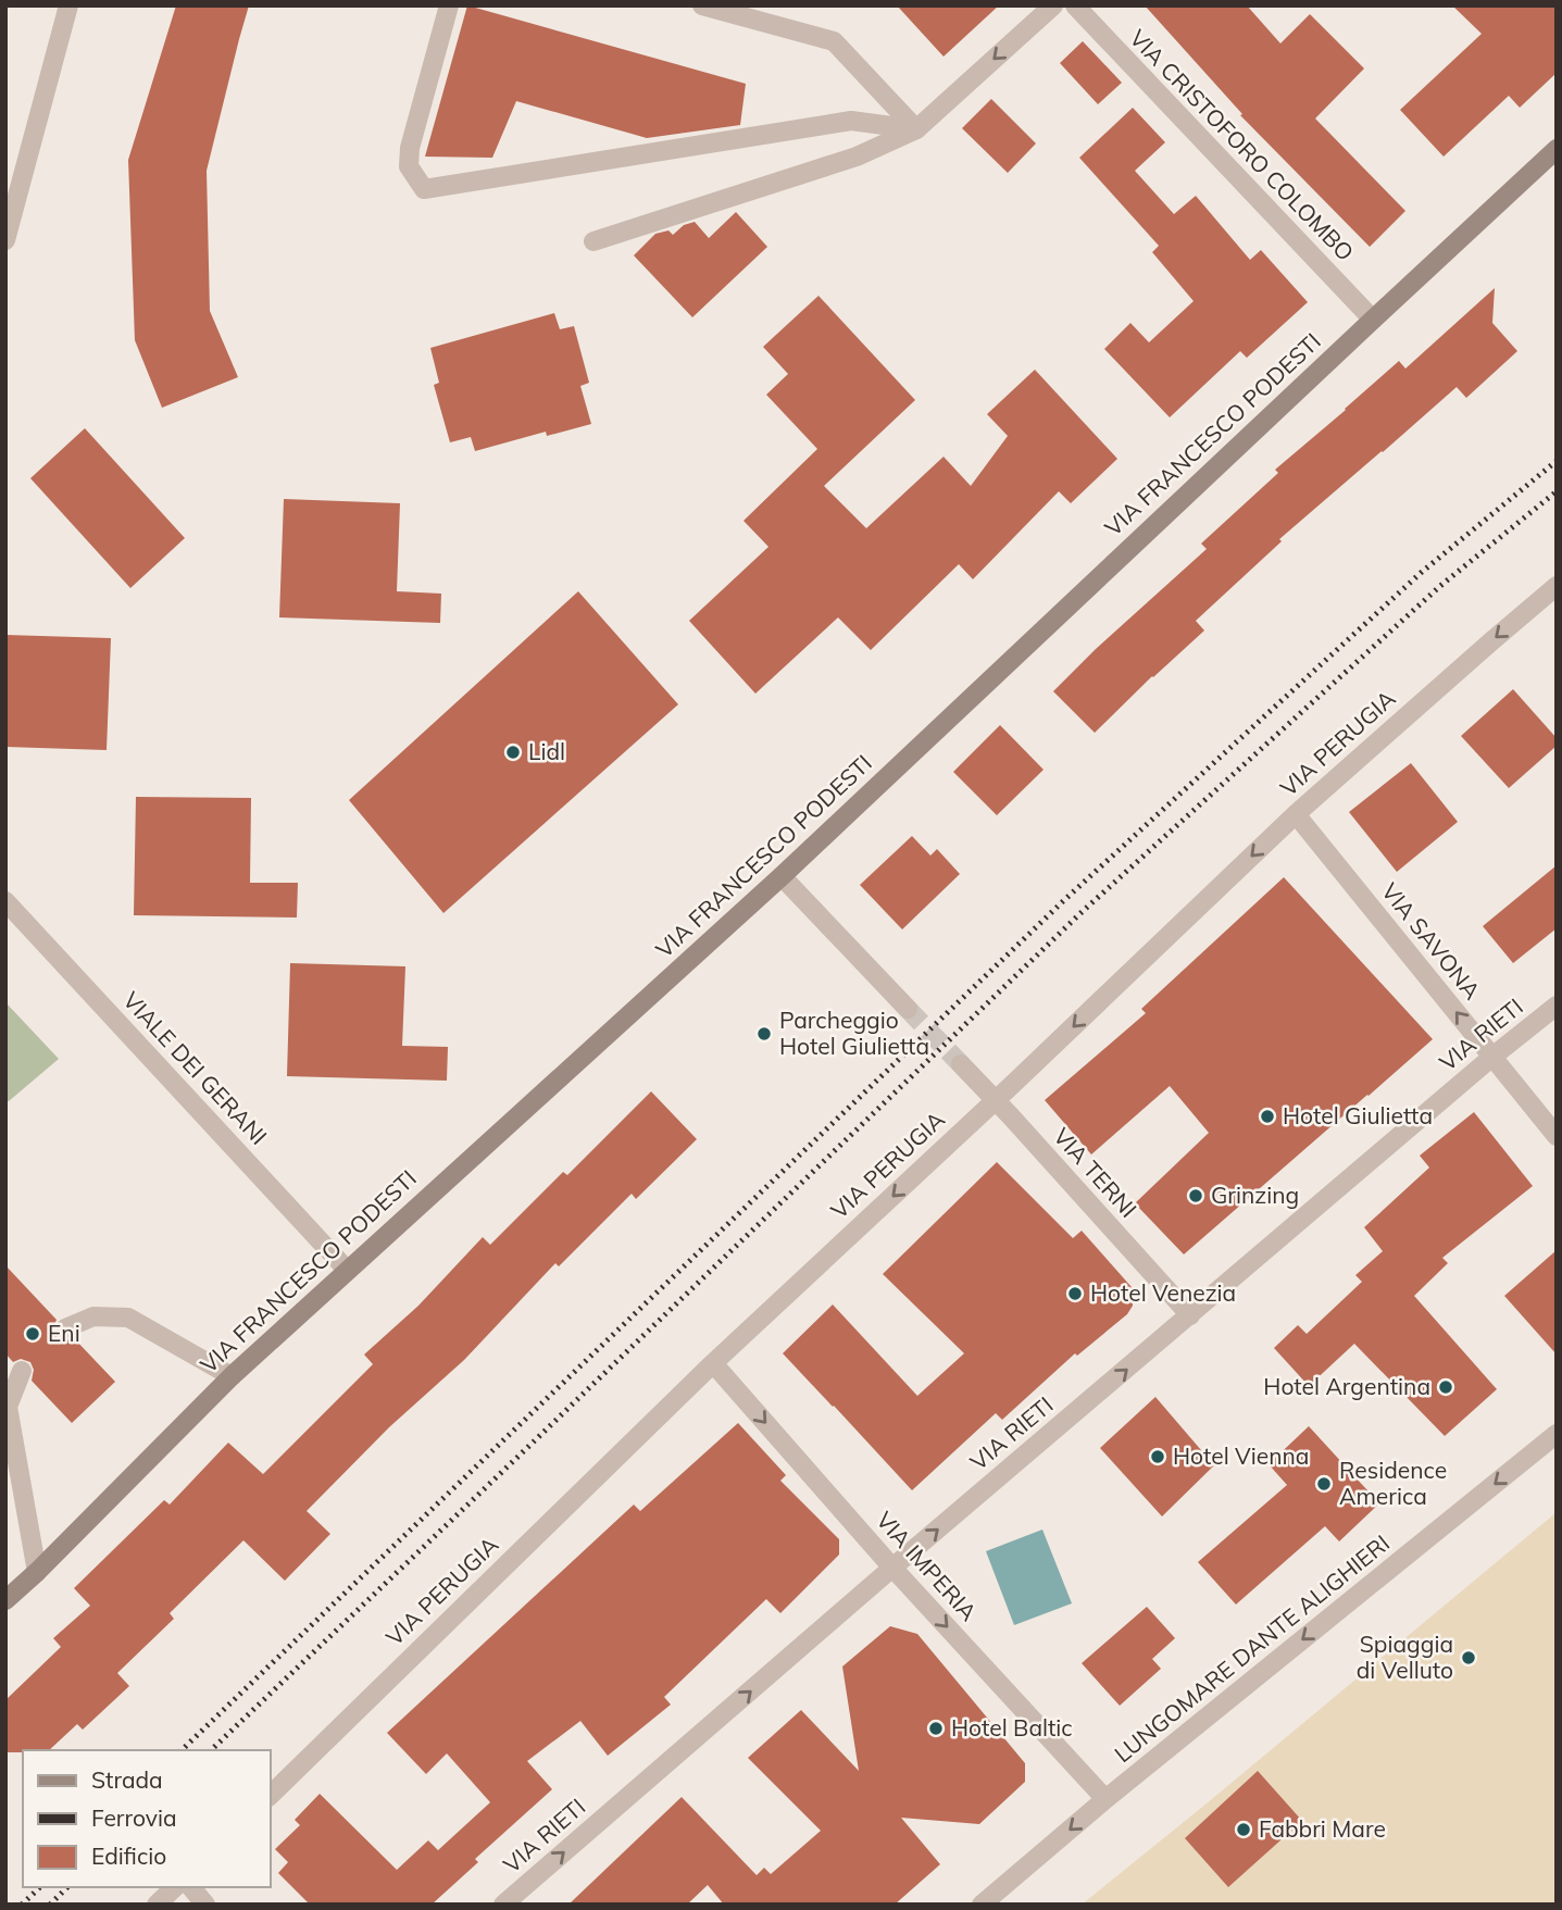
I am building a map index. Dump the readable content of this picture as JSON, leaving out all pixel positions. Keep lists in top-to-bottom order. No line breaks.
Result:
{"streets":{"main road":["VIA FRANCESCO PODESTI"],"street":["VIA CRISTOFORO COLOMBO","VIA PERUGIA","VIA SAVONA","VIA RIETI","VIALE DEI GERANI","VIA TERNI","VIA IMPERIA","LUNGOMARE DANTE ALIGHIERI"]},"crossings":[["VIA CRISTOFORO COLOMBO","VIA FRANCESCO PODESTI"],["VIA FRANCESCO PODESTI","VIALE DEI GERANI"],["VIA PERUGIA","VIA SAVONA"],["VIA PERUGIA","VIA TERNI"],["VIA PERUGIA","VIA IMPERIA"],["VIA SAVONA","VIA RIETI"],["VIA RIETI","VIA TERNI"],["VIA RIETI","VIA IMPERIA"],["VIA IMPERIA","LUNGOMARE DANTE ALIGHIERI"]],"one_way":["VIA PERUGIA","VIA SAVONA","VIA RIETI","VIA IMPERIA","LUNGOMARE DANTE ALIGHIERI"],"places":["Lidl","Parcheggio Hotel Giulietta","Hotel Giulietta","Grinzing","Hotel Venezia","Eni","Hotel Argentina","Hotel Vienna","Residence America","Spiaggia di Velluto","Hotel Baltic","Fabbri Mare"],"legend":["Strada","Ferrovia","Edificio"]}
